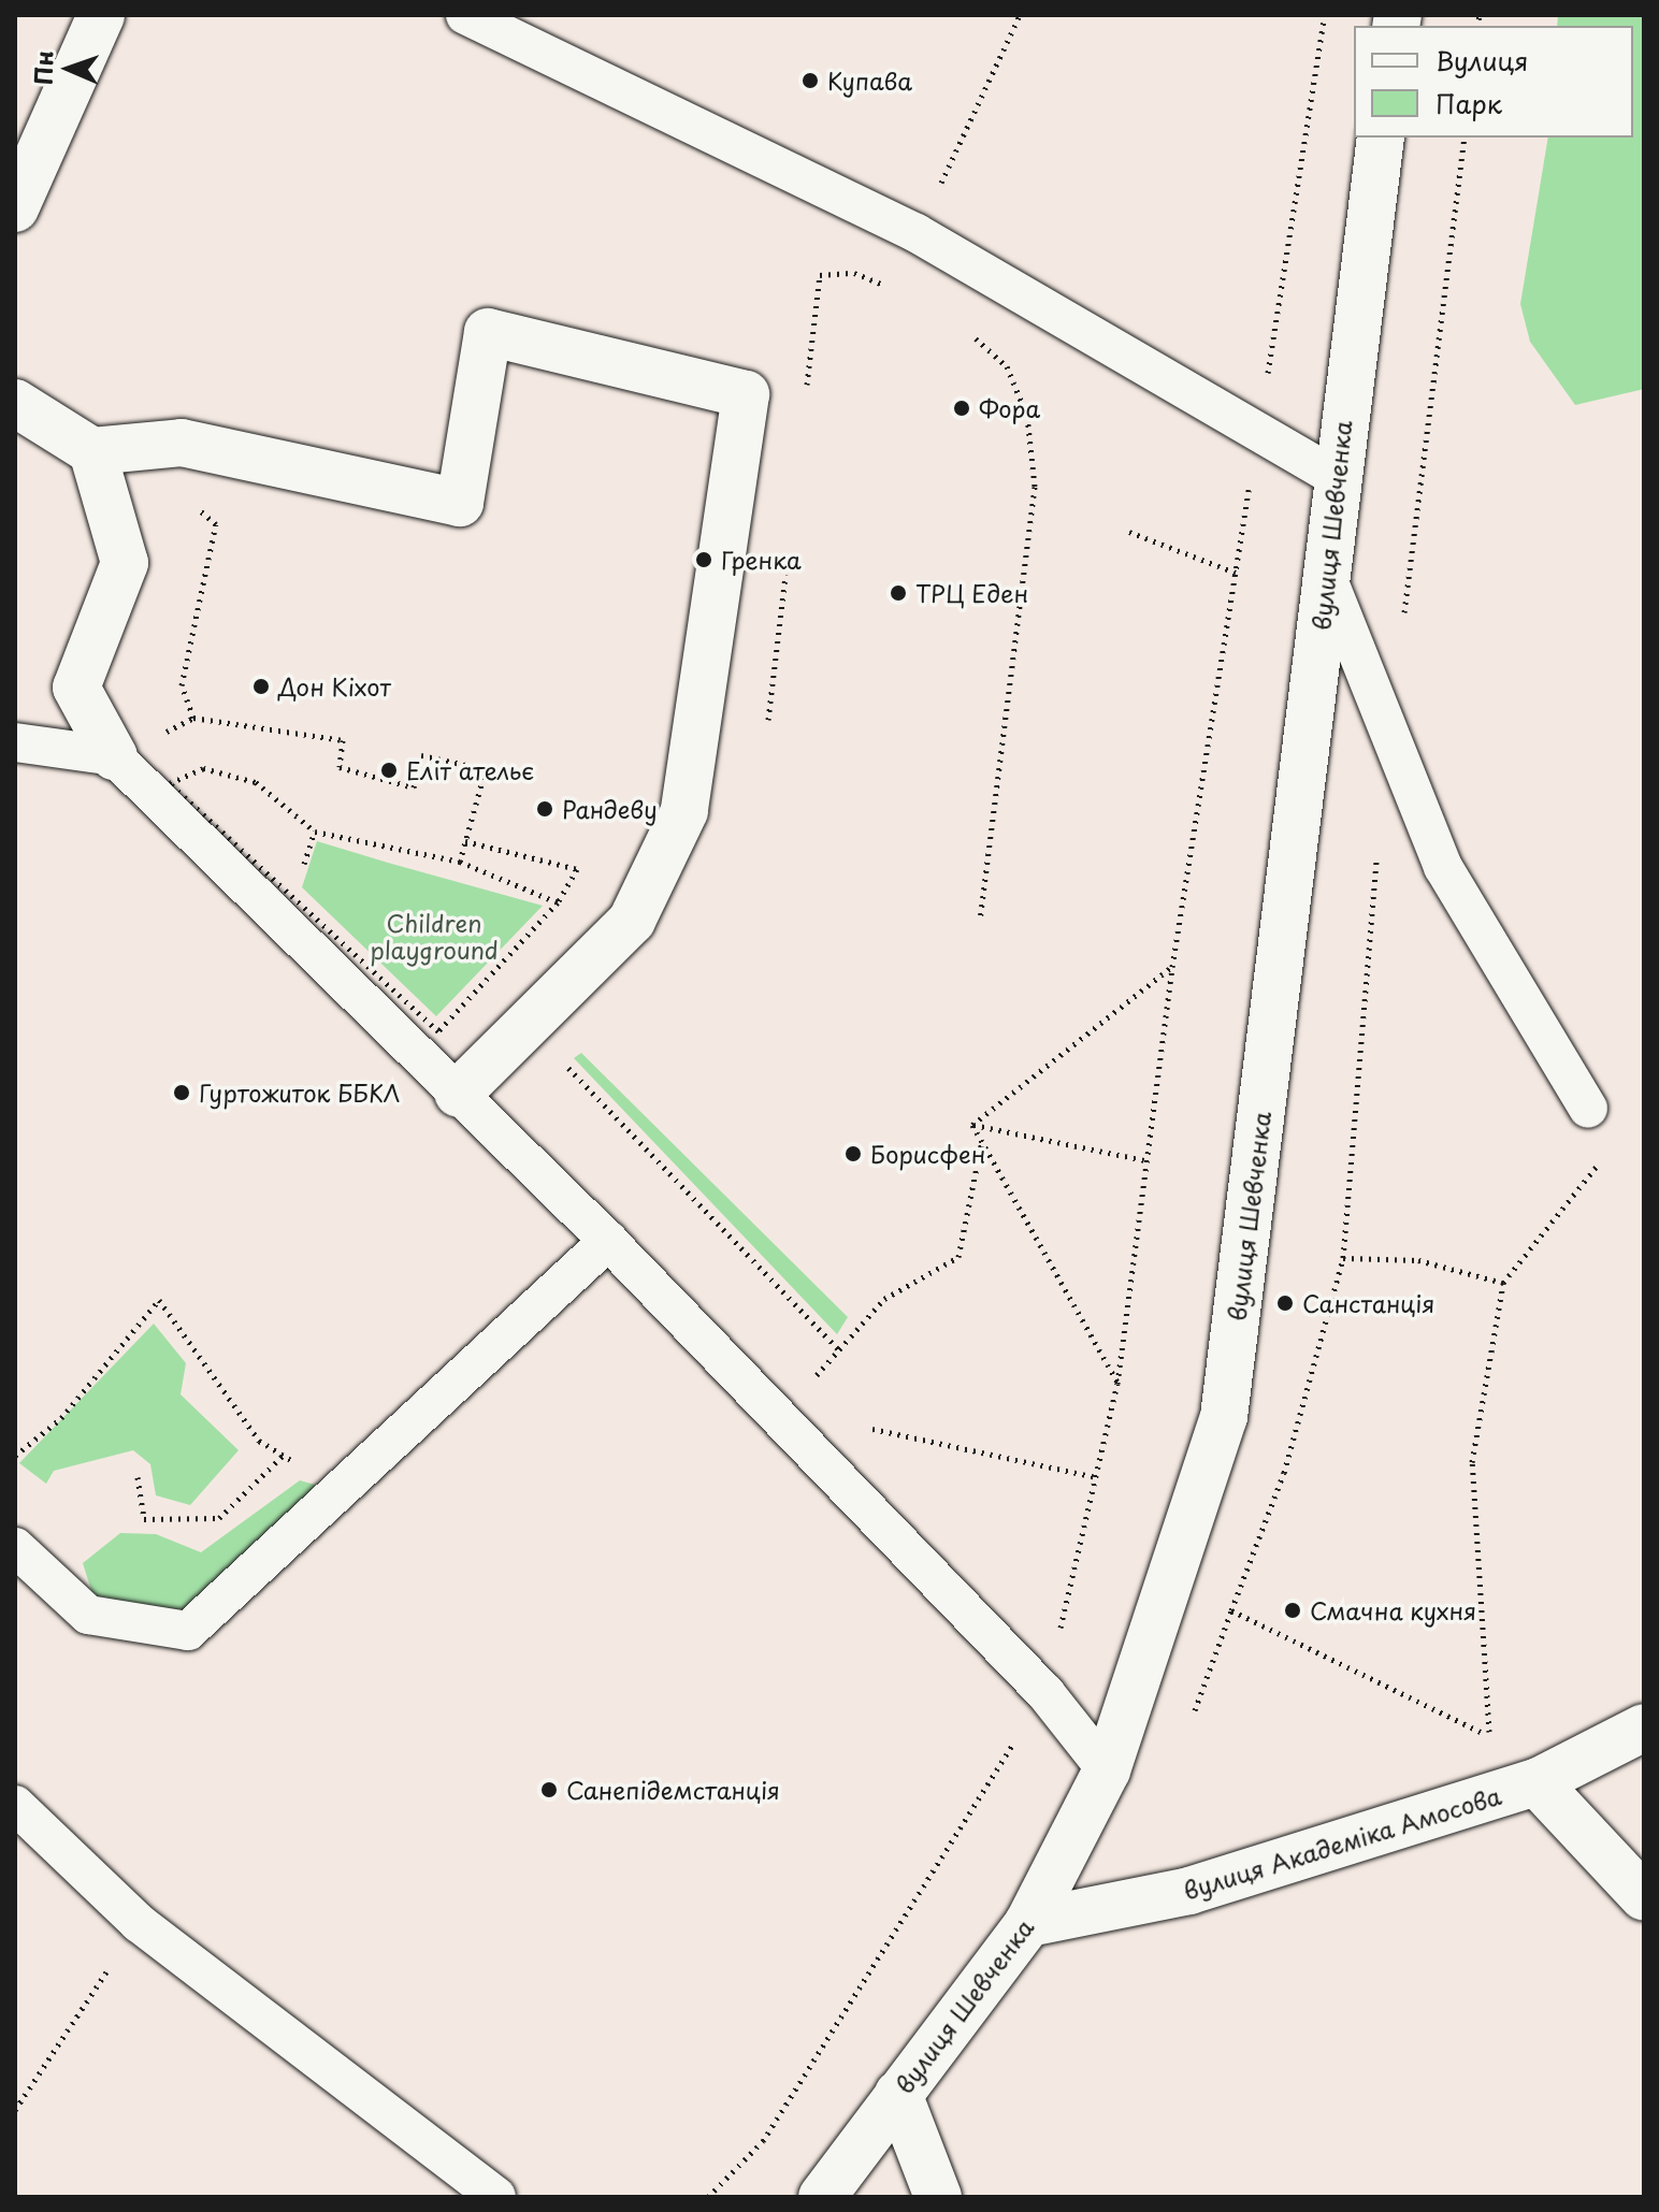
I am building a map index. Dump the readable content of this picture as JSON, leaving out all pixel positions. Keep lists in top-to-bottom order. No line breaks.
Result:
{"streets":{"street":["вулиця Шевченка","вулиця Академіка Амосова"]},"crossings":[["вулиця Шевченка","вулиця Академіка Амосова"]],"parks":["Children playground"],"places":["Купава","Фора","Гренка","ТРЦ Еден","Дон Кіхот","Еліт ательє","Рандеву","Гуртожиток ББКЛ","Борисфен","Санстанція","Смачна кухня","Санепідемстанція"],"legend":["Вулиця","Парк"],"north":"left"}
